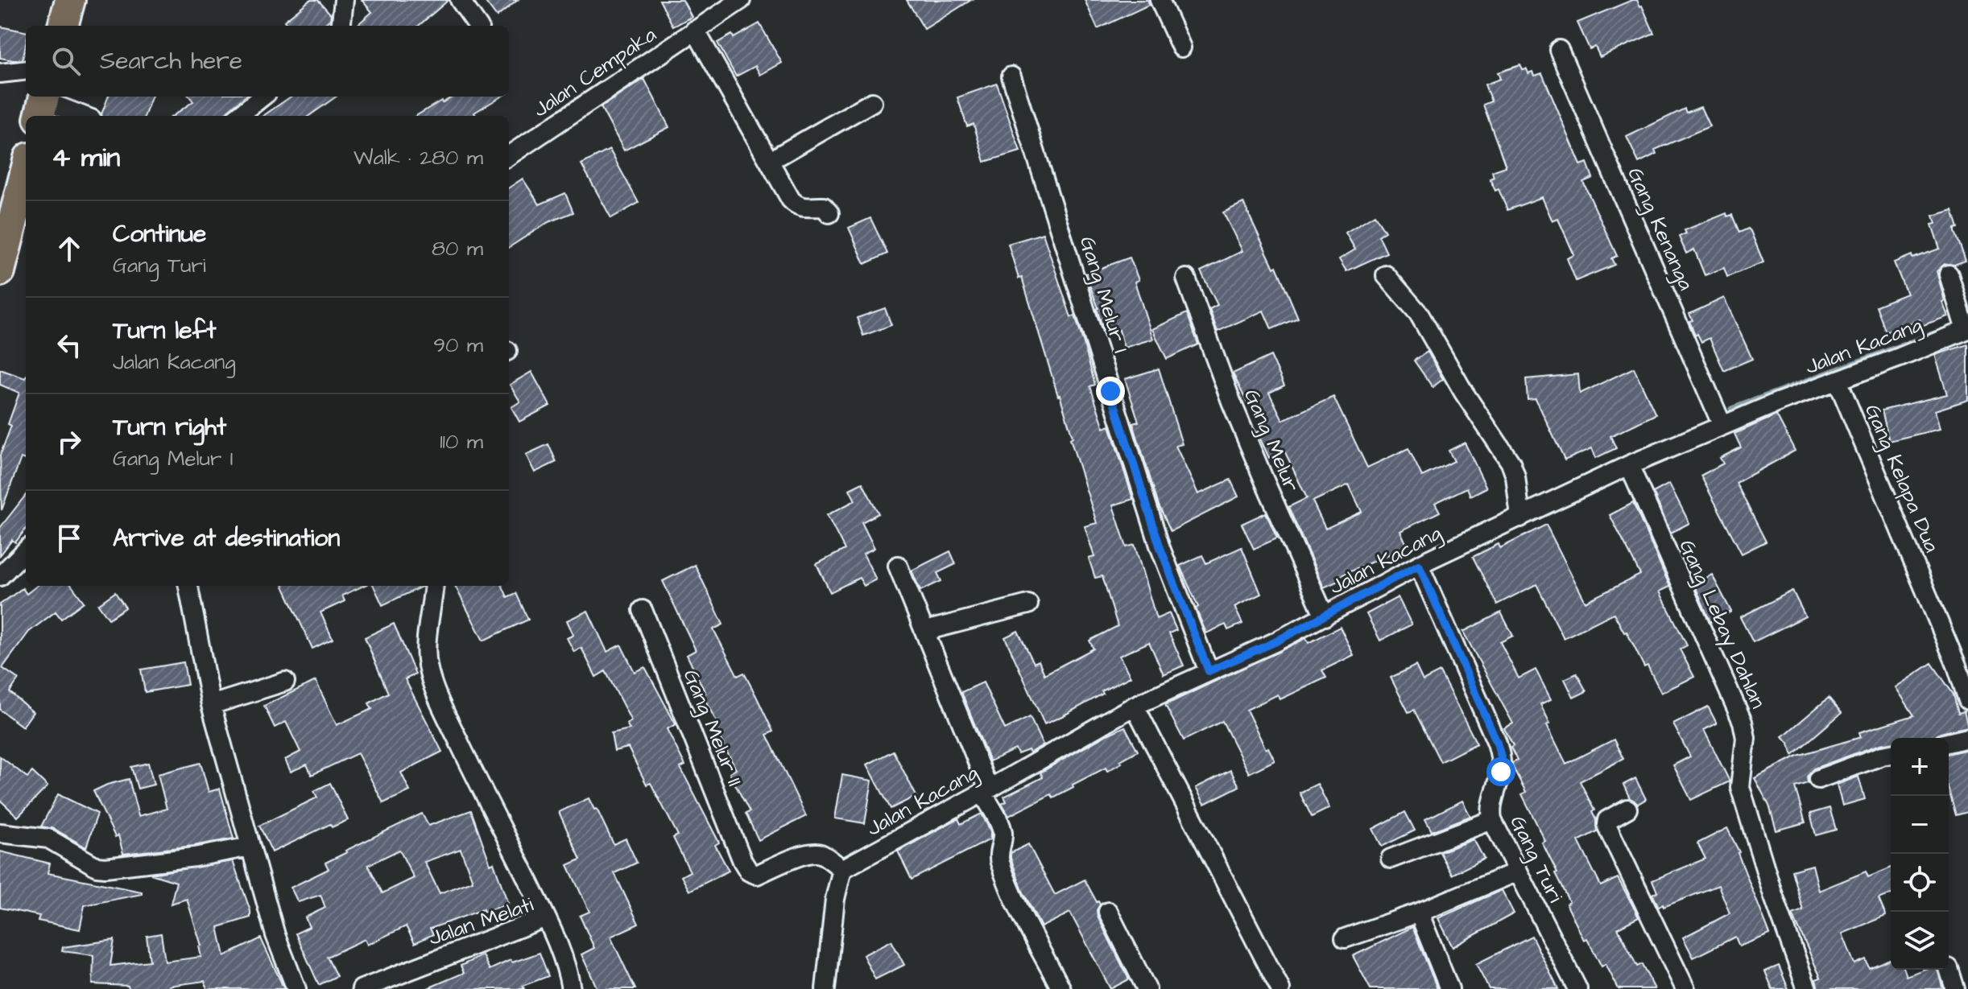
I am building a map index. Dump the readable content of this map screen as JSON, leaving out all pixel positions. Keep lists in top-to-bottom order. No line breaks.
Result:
{"streets":{"street":["Jalan Cempaka","Gang Kenanga","Gang Melur I","Jalan Kacang","Gang Melur","Gang Kelapa Dua","Gang Lebay Dahlan","Gang Melur II","Gang Turi","Jalan Melati"]},"crossings":[["Gang Kenanga","Jalan Kacang"],["Gang Melur I","Jalan Kacang"],["Jalan Kacang","Gang Melur"],["Jalan Kacang","Gang Kelapa Dua"],["Jalan Kacang","Gang Lebay Dahlan"],["Jalan Kacang","Gang Melur II"],["Jalan Kacang","Gang Turi"]],"page":{"search":"Search here","heading":["4 min","Walk · 280 m"],"list":[["Continue","Gang Turi","80 m"],["Turn left","Jalan Kacang","90 m"],["Turn right","Gang Melur I","110 m"],"Arrive at destination"],"map_buttons":["+","−"]}}
